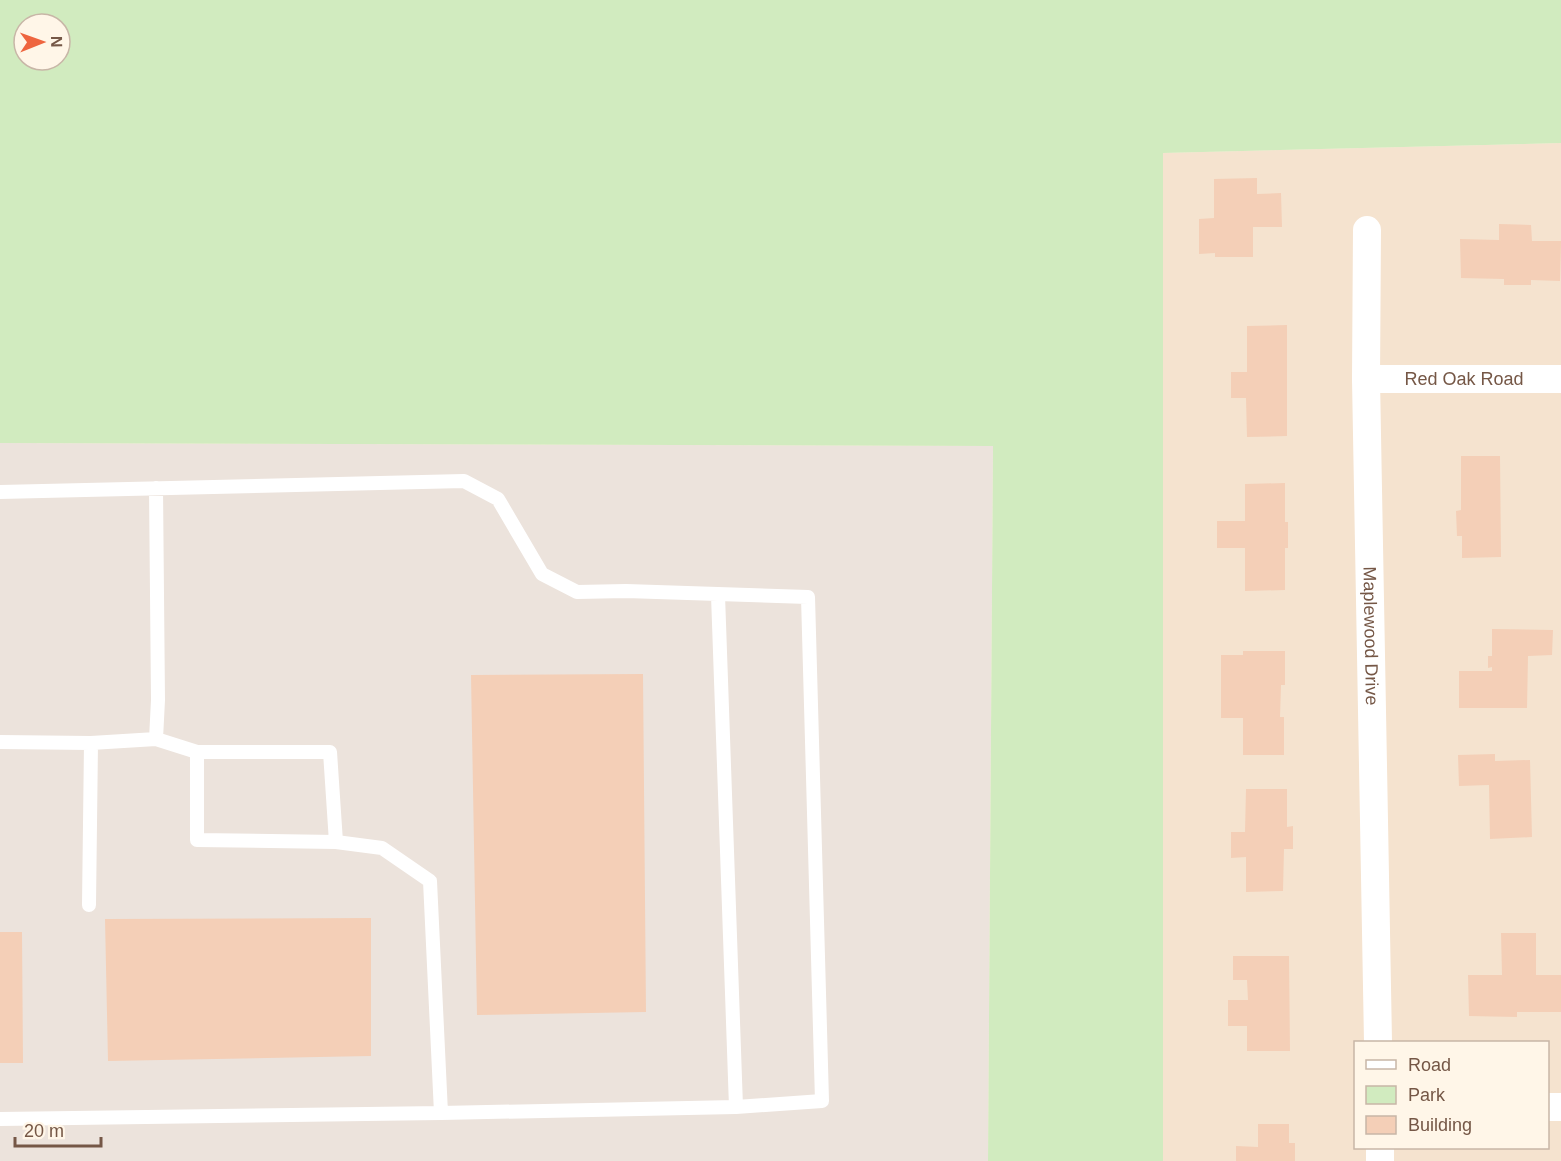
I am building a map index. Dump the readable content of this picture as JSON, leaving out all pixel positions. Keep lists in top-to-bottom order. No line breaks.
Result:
{"streets":{"street":["Red Oak Road","Maplewood Drive"]},"crossings":[["Red Oak Road","Maplewood Drive"]],"legend":["Road","Park","Building"],"scale_bar":"20 m","north":"right"}
